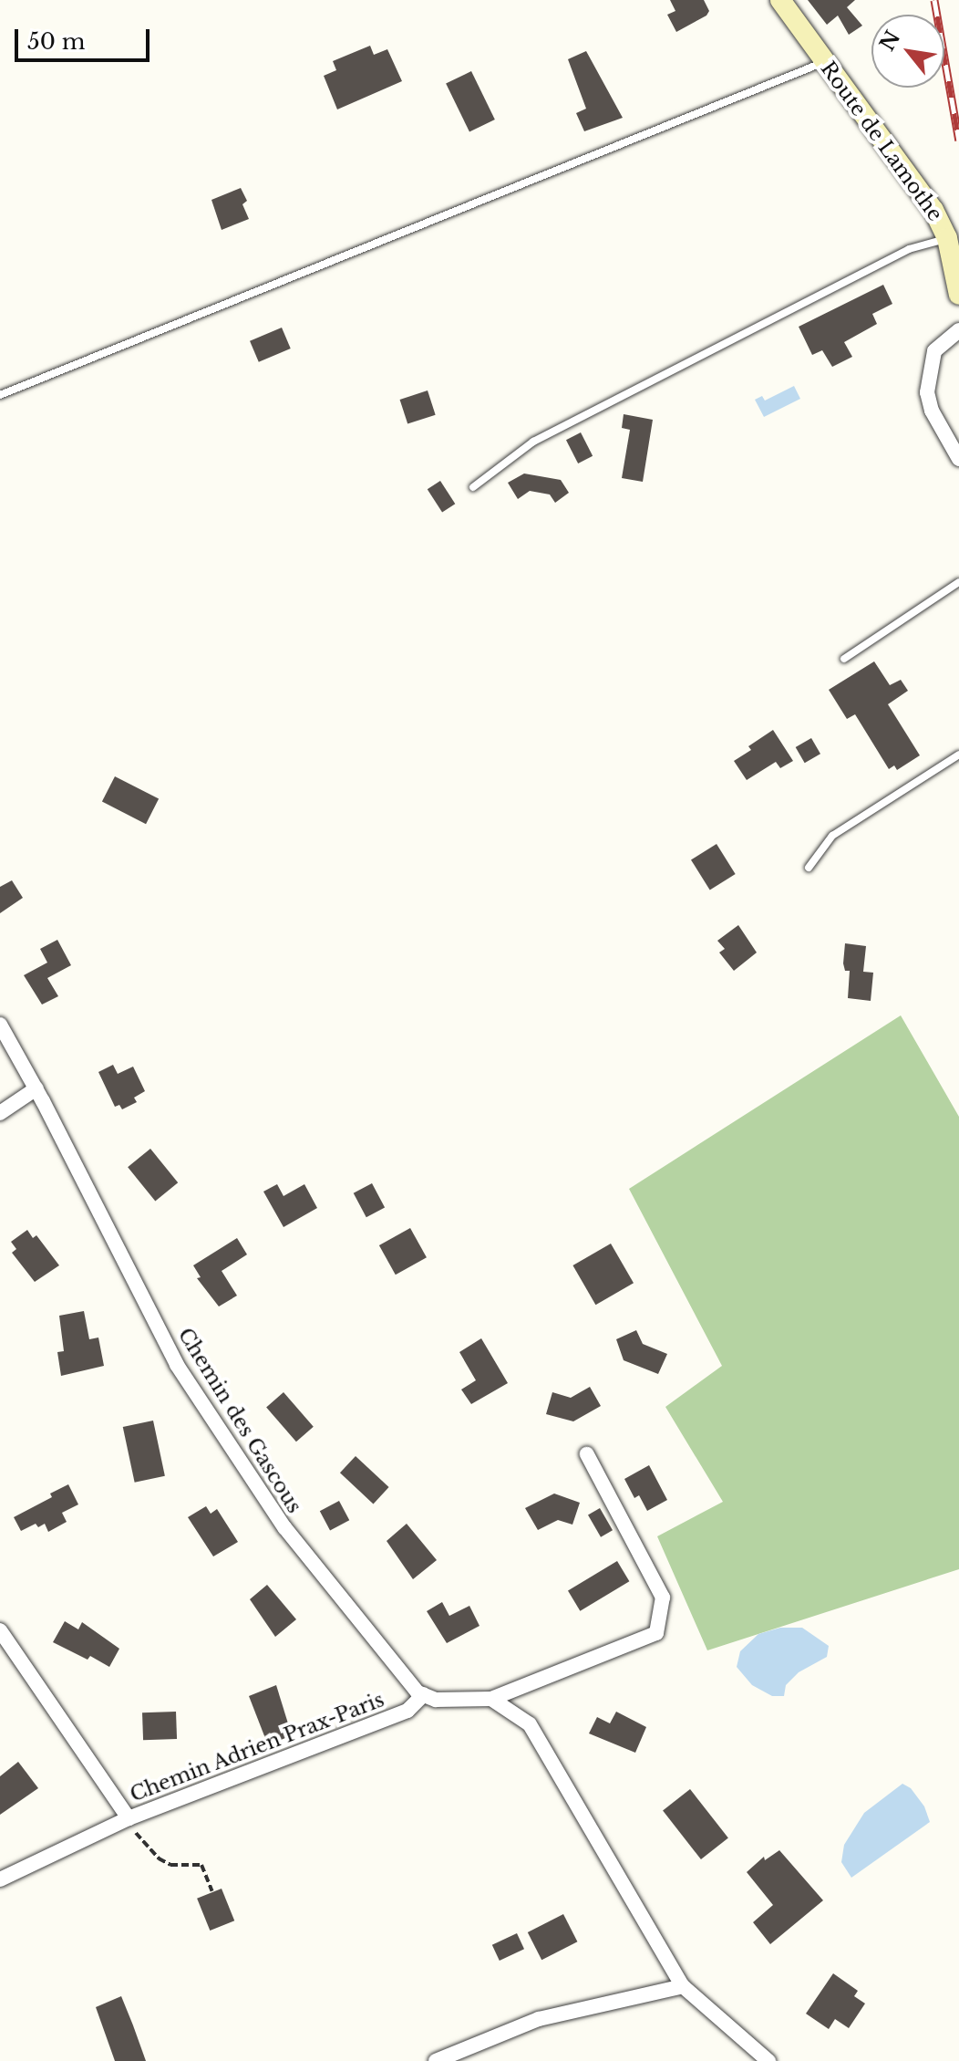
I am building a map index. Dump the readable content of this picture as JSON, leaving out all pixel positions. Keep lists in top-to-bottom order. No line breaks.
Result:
{"streets":{"street":["Route de Lamothe","Chemin des Gascous","Chemin Adrien Prax-Paris"]},"crossings":[["Chemin des Gascous","Chemin Adrien Prax-Paris"]],"scale_bar":"50 m","north":"top left"}
